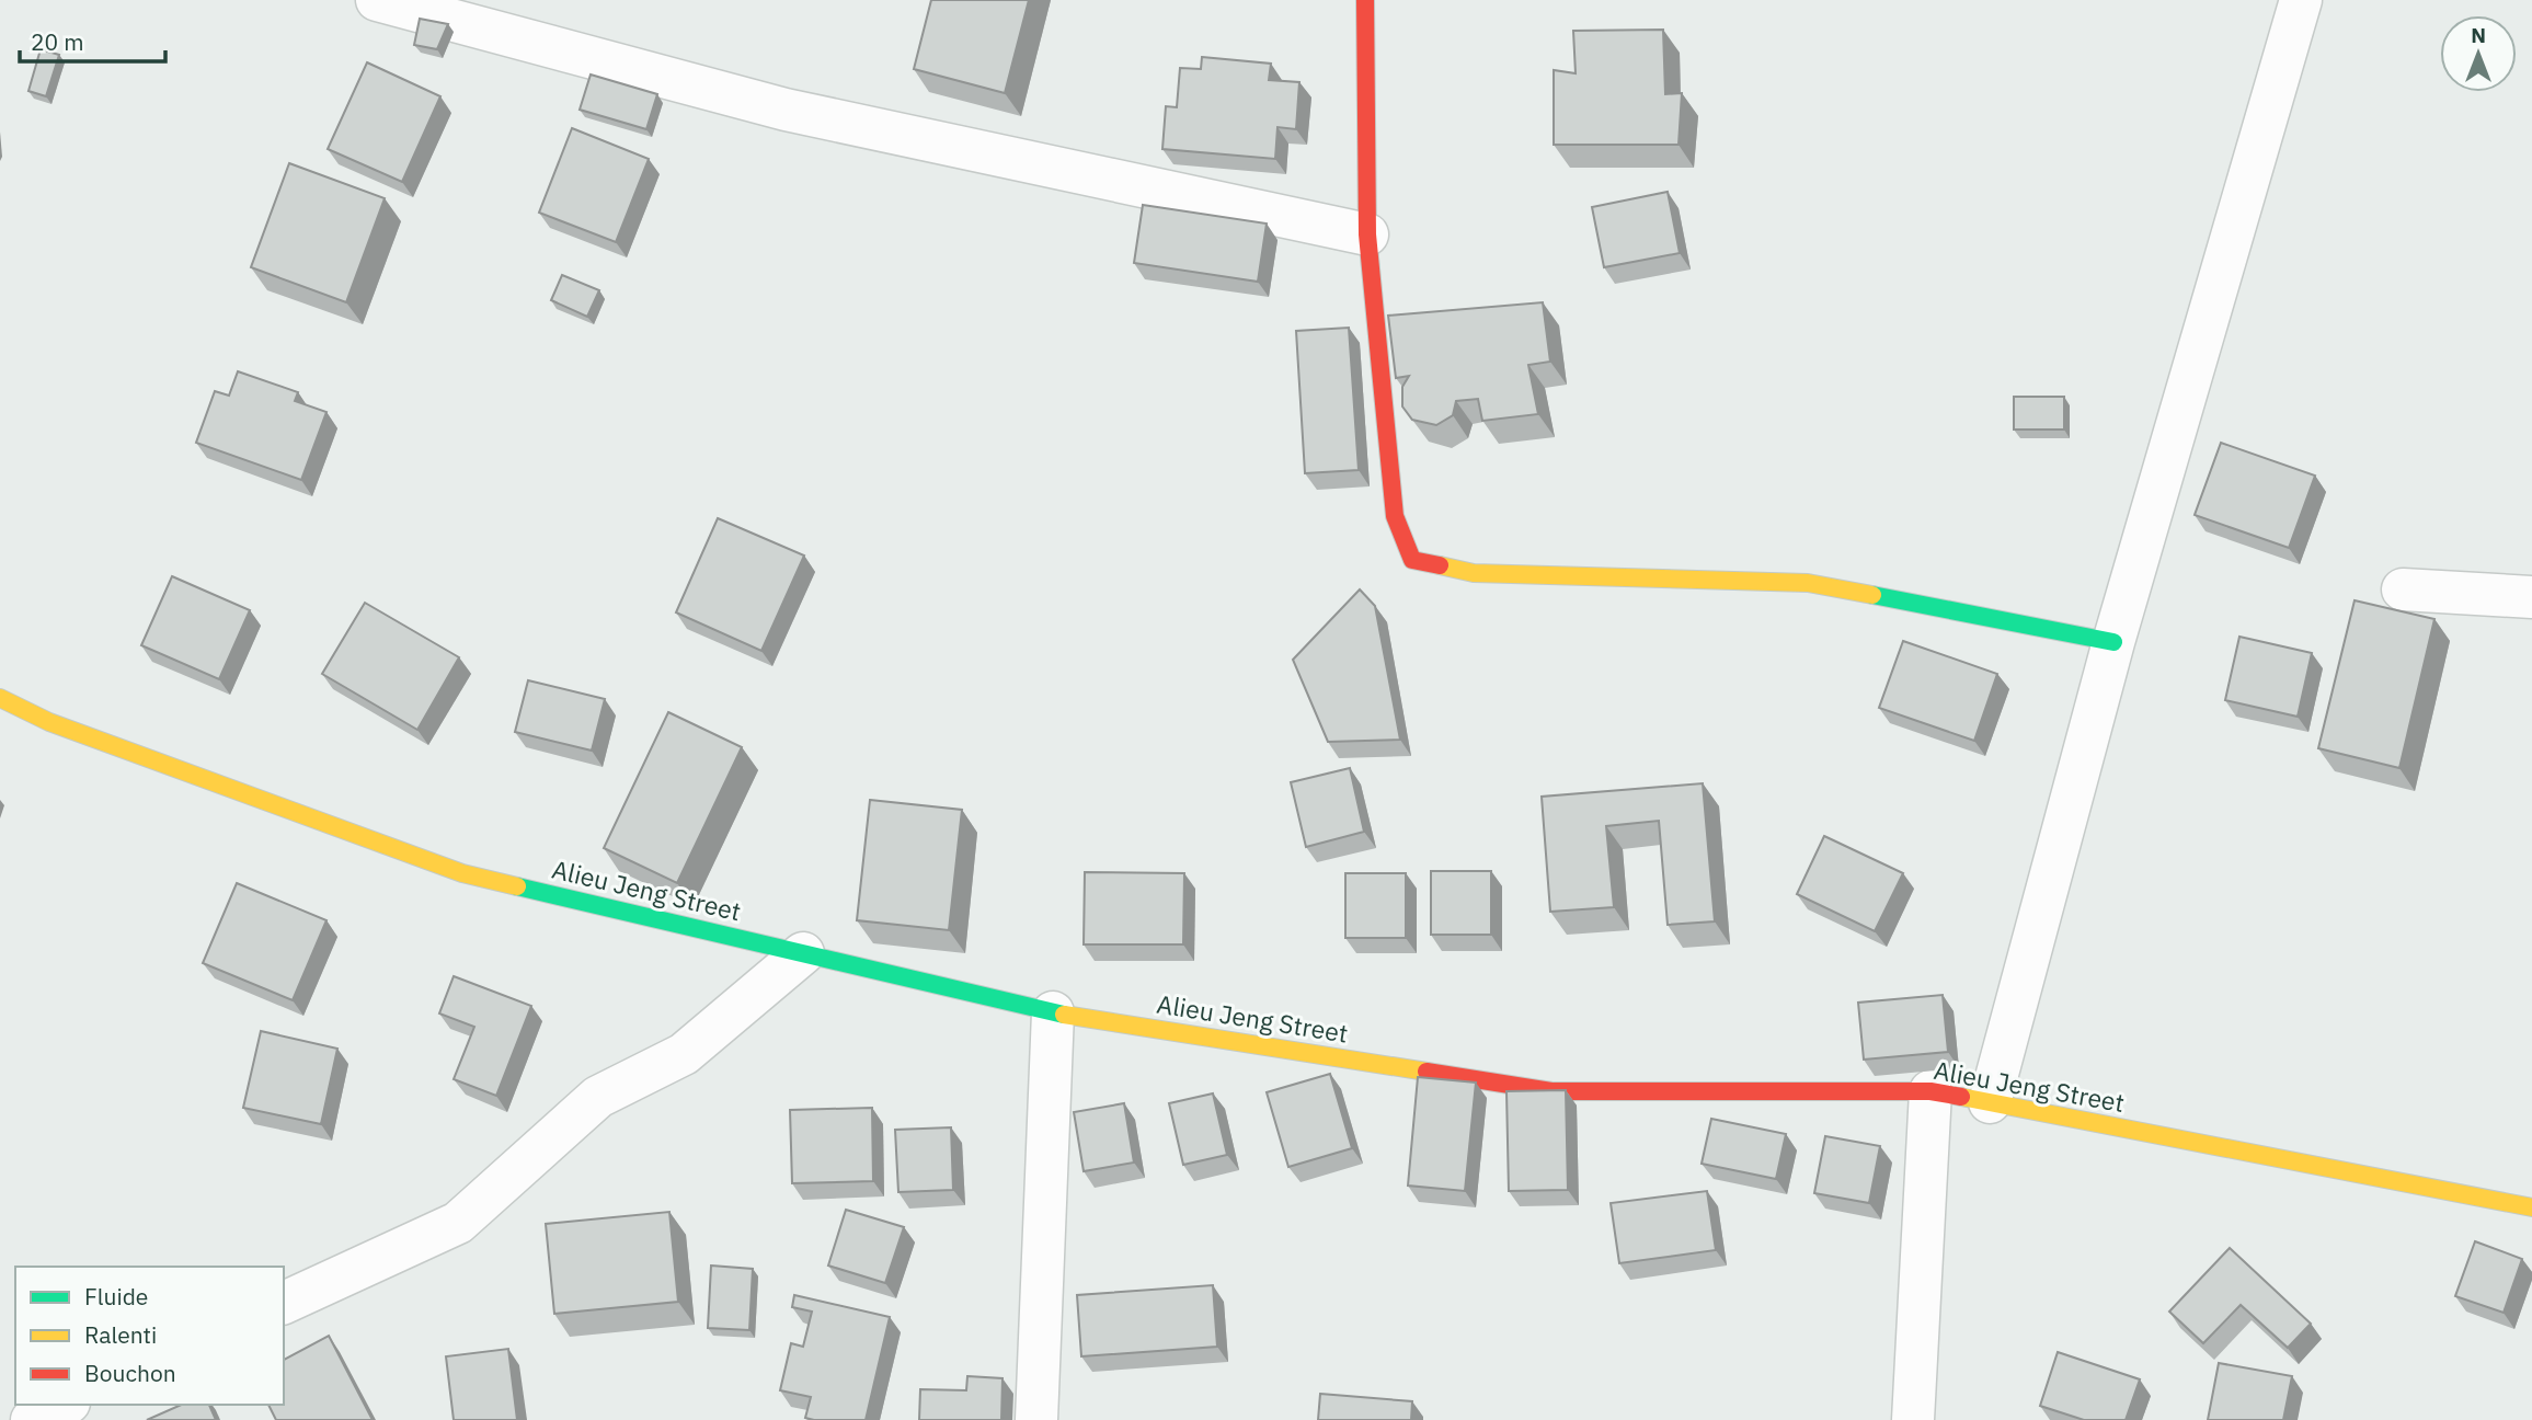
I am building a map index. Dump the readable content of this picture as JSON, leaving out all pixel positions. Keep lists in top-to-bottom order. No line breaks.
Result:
{"streets":{"street":["Alieu Jeng Street"]},"legend":["Fluide","Ralenti","Bouchon"],"scale_bar":"20 m","north":"top"}
